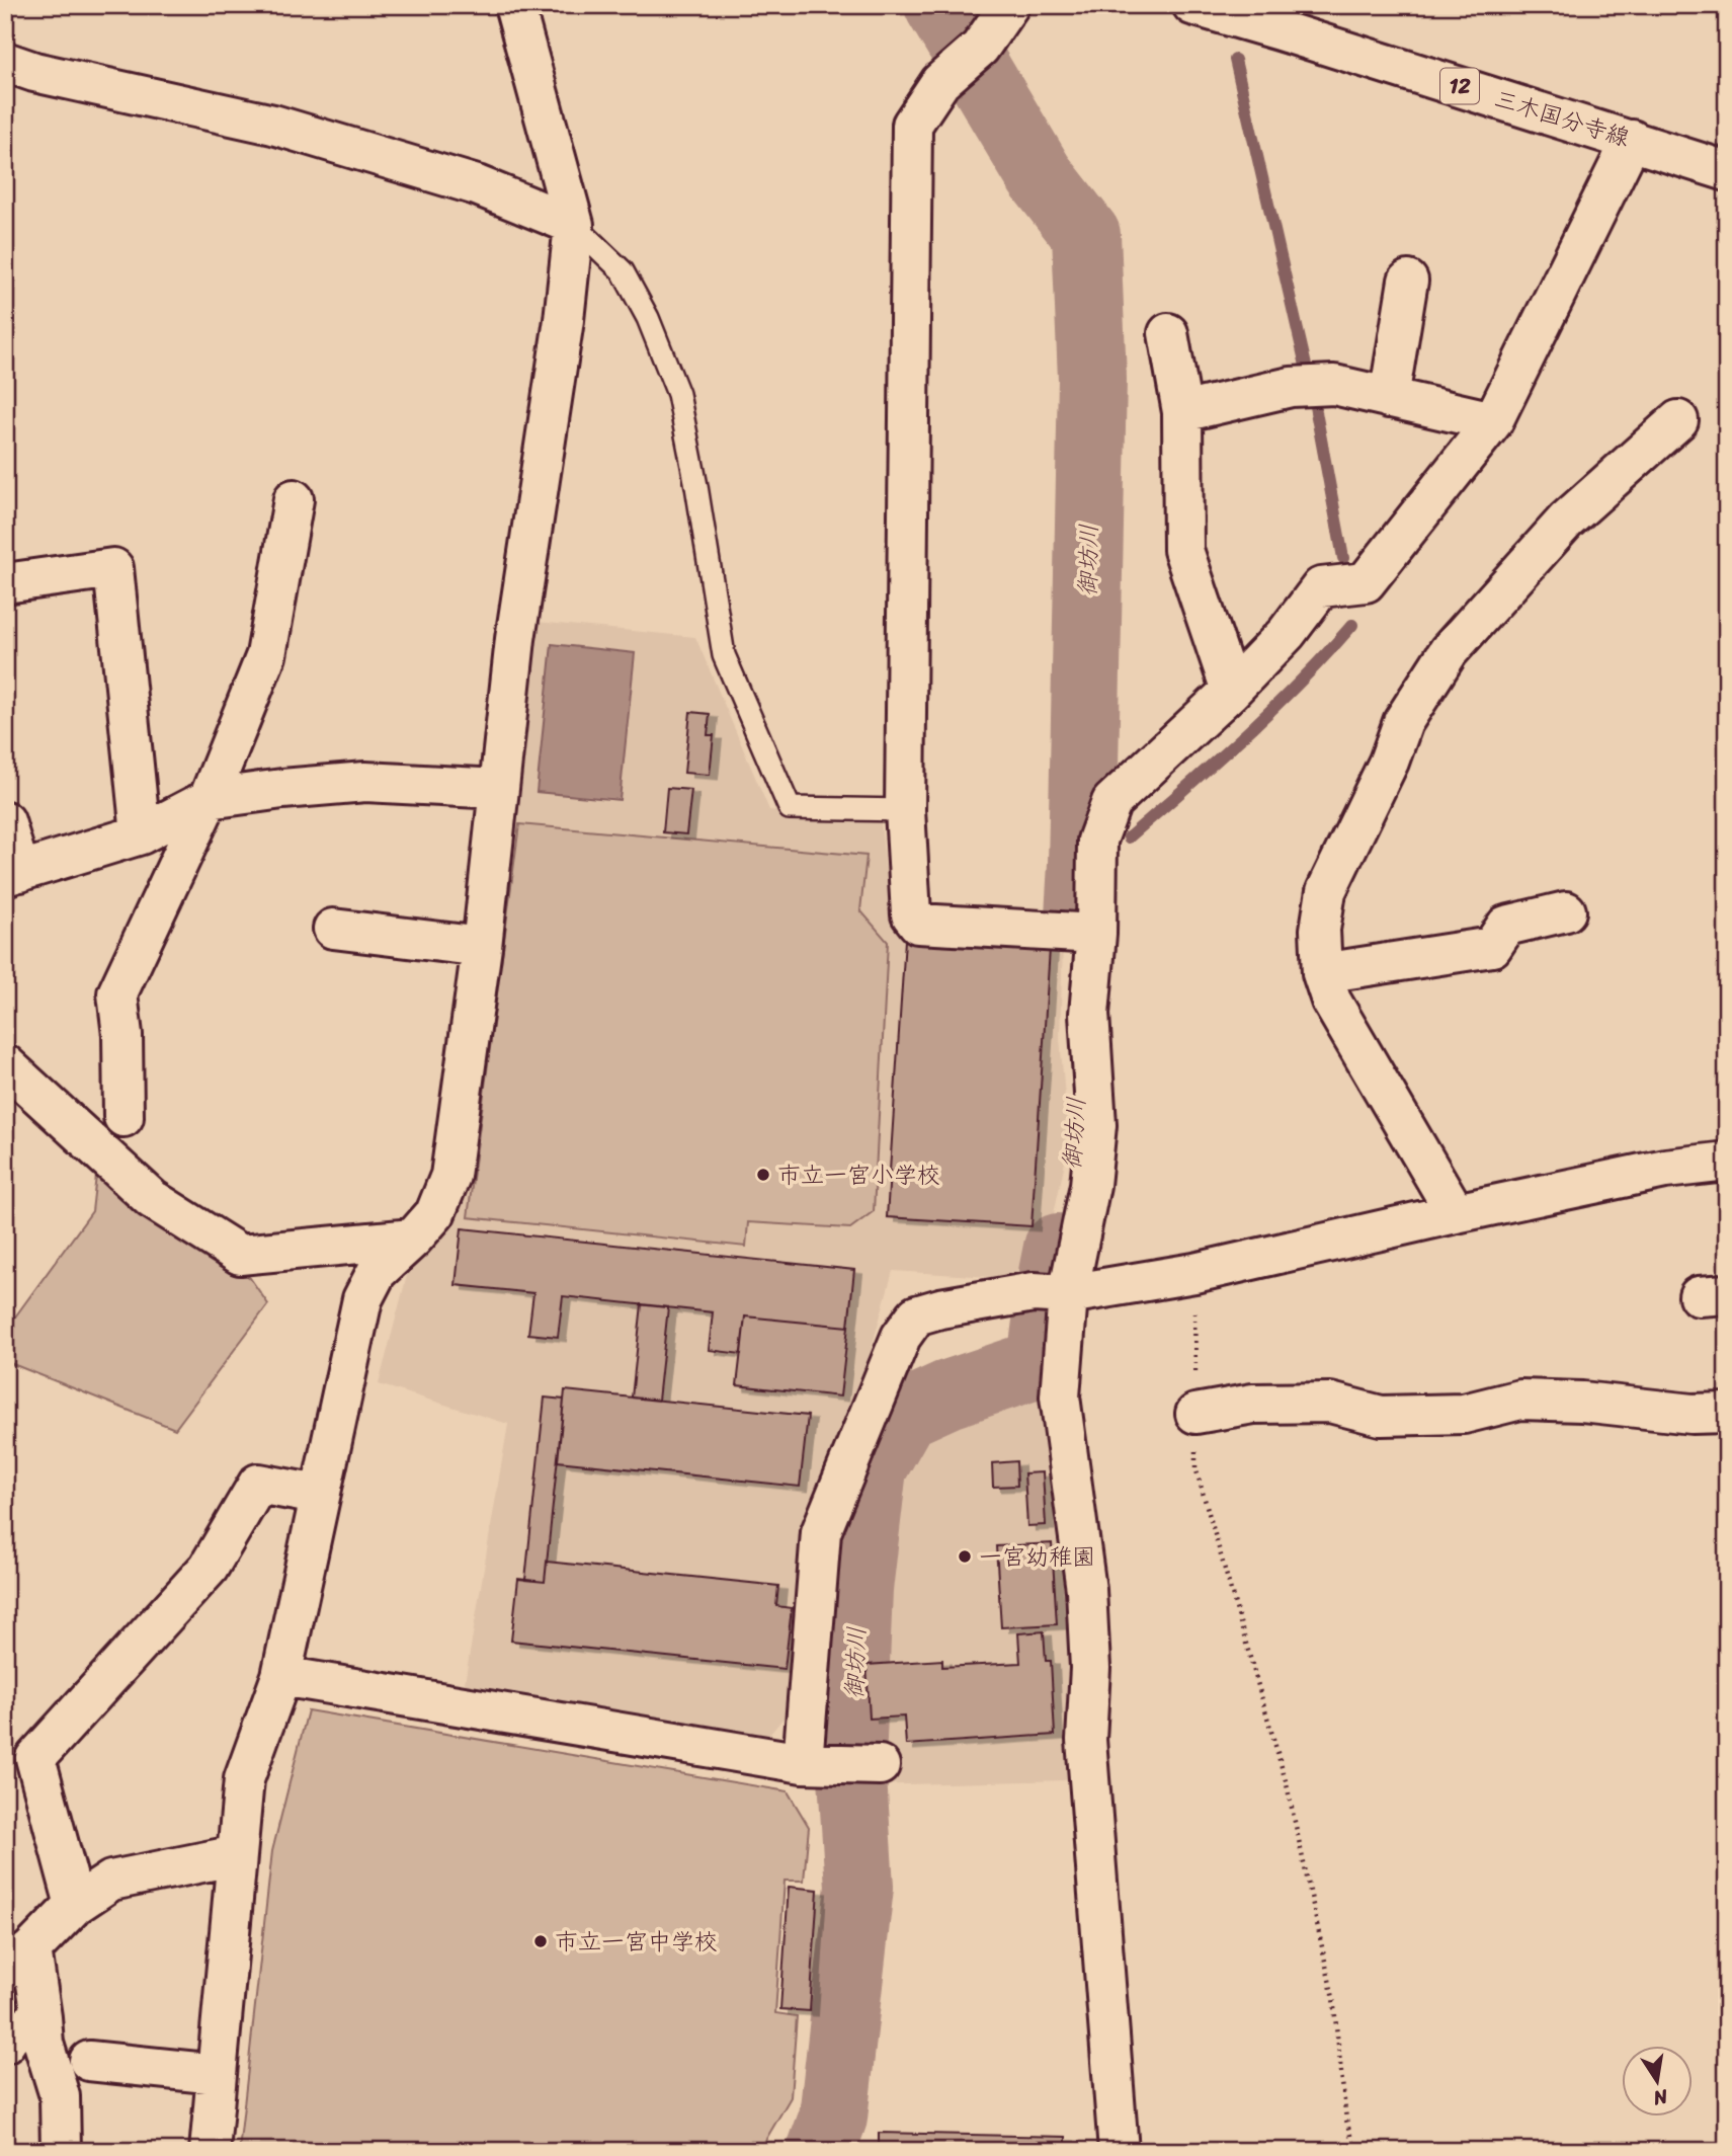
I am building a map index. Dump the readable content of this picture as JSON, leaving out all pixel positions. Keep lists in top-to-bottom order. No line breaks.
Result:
{"streets":{"street":["12","三木国分寺線"]},"water":["御坊川"],"places":["市立一宮小学校","一宮幼稚園","市立一宮中学校"],"north":"bottom"}
